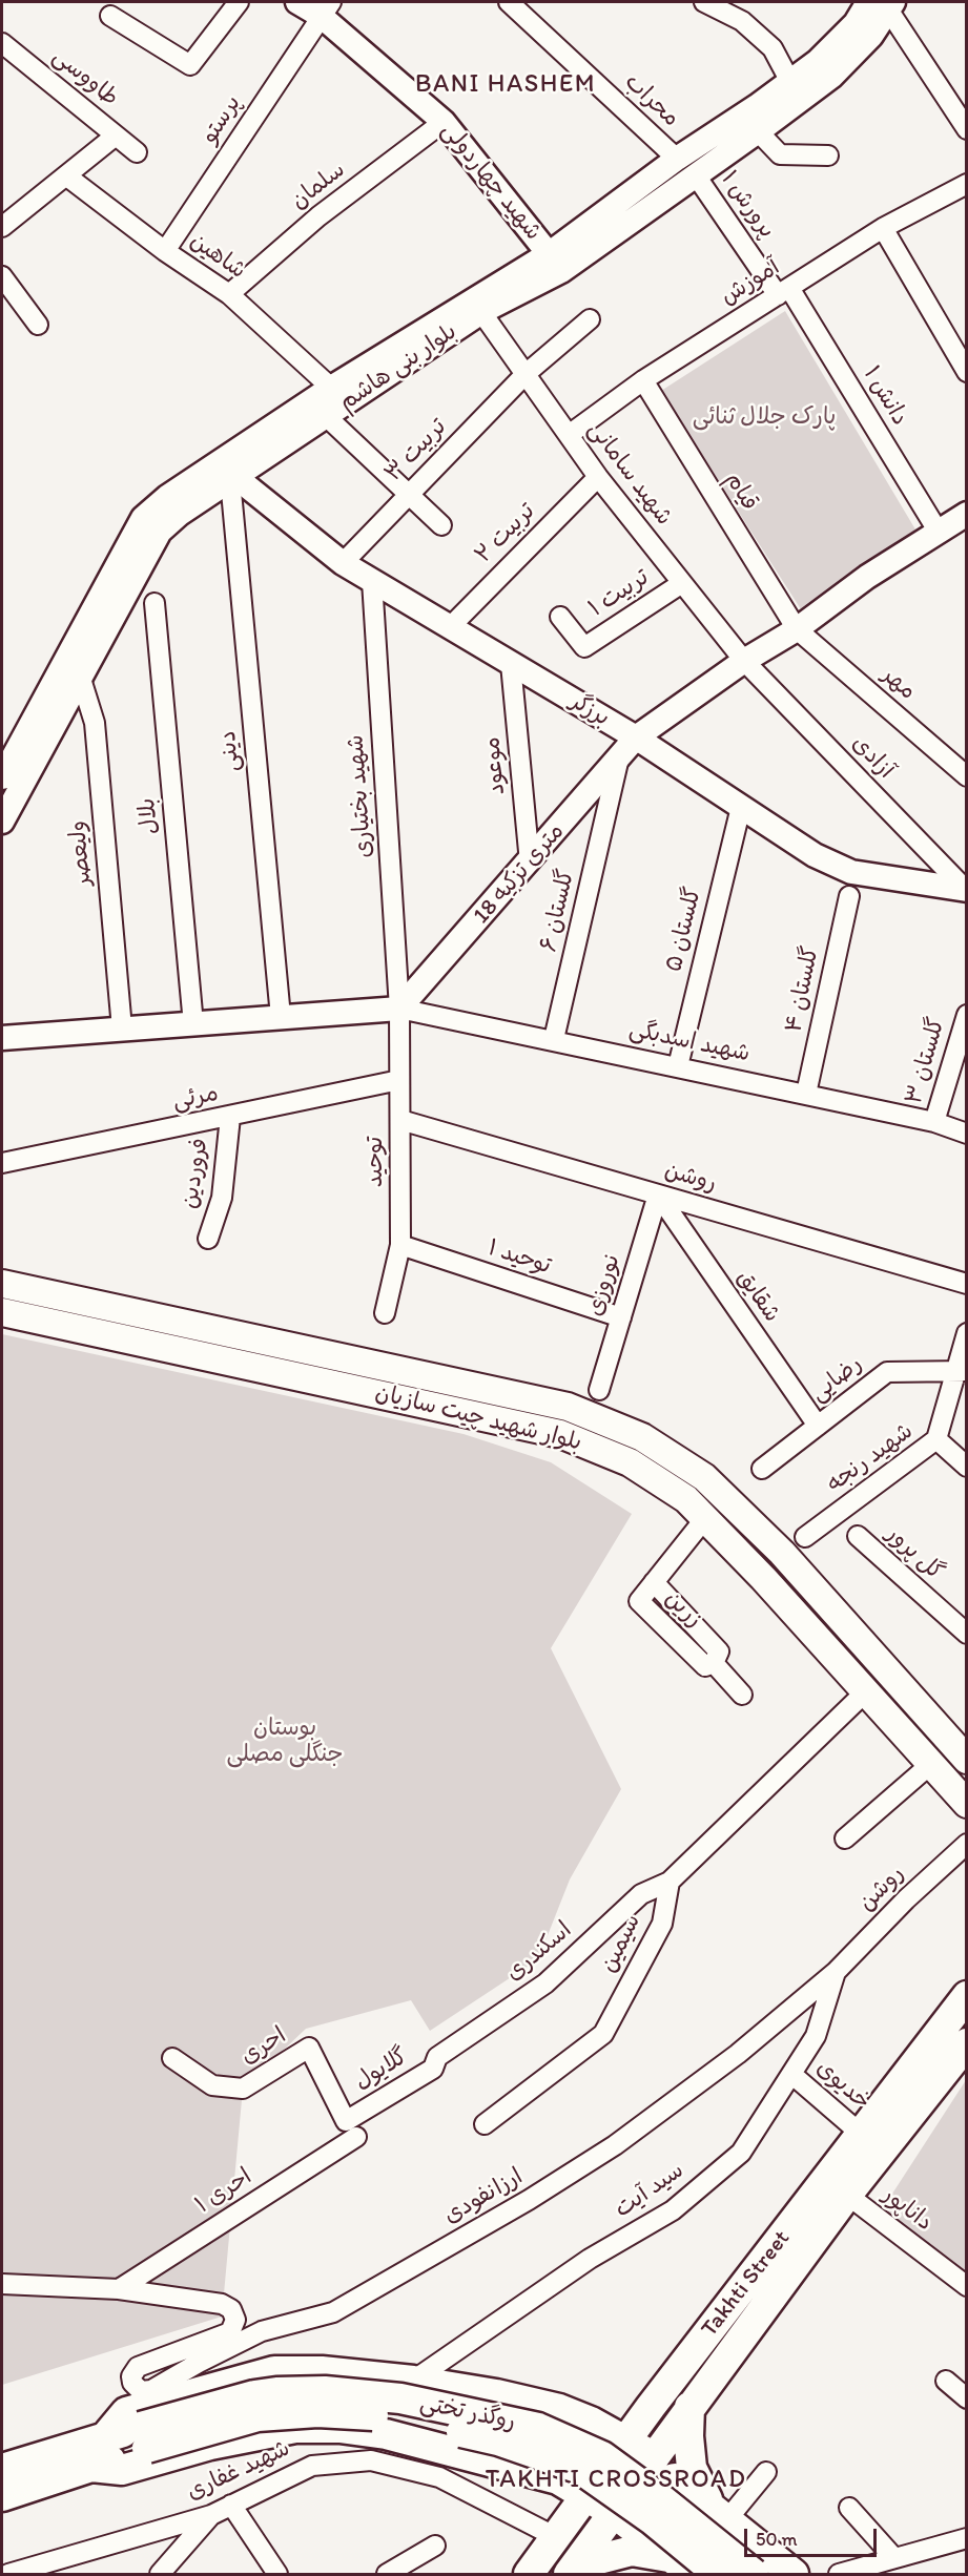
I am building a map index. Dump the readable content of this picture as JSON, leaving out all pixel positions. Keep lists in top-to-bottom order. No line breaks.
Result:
{"streets":{"main road":["بلوار شهید چیت سازیان","Takhti Street","روگذر تختی"],"street":["طاووسی","محراب","پرستو","شهید چهاردولی","سلمان","پرورش ۱","شاهین","آموزش","بلوار بنی هاشم","دانش ۱","تربیت ۳","شهید سامانی","قیام","تربیت ۲","تربیت ۱","مهر","برزگر","دینی","آزادی","موعود","شهید بختیاری","بلال","ولیعصر","18 متری تزکیه","گلستان ۶","گلستان ۵","گلستان ۴","شهید اسدبگی","گلستان ۳","مرئی","توحید","فروردین","روشن","توحید ۱","نوروزی","شقایق","رضایی","شهید رنجه","گل پرور","زرین","سیمین","اسکندری","احری","گلایول","خدیوی","سید آیت","احری ۱","ارزانفودی","داناپور","شهید غفاری"]},"crossings":[["محراب","بلوار بنی هاشم"],["پرستو","شهید چهاردولی"],["پرستو","شاهین"],["شهید چهاردولی","سلمان"],["شهید چهاردولی","بلوار بنی هاشم"],["سلمان","شاهین"],["پرورش ۱","آموزش"],["پرورش ۱","بلوار بنی هاشم"],["پرورش ۱","دانش ۱"],["شاهین","بلوار بنی هاشم"],["آموزش","دانش ۱"],["آموزش","شهید سامانی"],["آموزش","قیام"],["بلوار بنی هاشم","شهید سامانی"],["بلوار بنی هاشم","برزگر"],["بلوار بنی هاشم","دینی"],["بلوار بنی هاشم","ولیعصر"],["دانش ۱","18 متری تزکیه"],["تربیت ۳","شهید سامانی"],["تربیت ۳","برزگر"],["شهید سامانی","تربیت ۲"],["شهید سامانی","تربیت ۱"],["شهید سامانی","آزادی"],["شهید سامانی","18 متری تزکیه"],["قیام","مهر"],["قیام","18 متری تزکیه"],["تربیت ۲","برزگر"],["مهر","18 متری تزکیه"],["برزگر","دینی"],["برزگر","آزادی"],["برزگر","موعود"],["برزگر","شهید بختیاری"],["برزگر","18 متری تزکیه"],["برزگر","گلستان ۵"],["آزادی","18 متری تزکیه"],["موعود","18 متری تزکیه"],["شهید بختیاری","18 متری تزکیه"],["شهید بختیاری","شهید اسدبگی"],["شهید بختیاری","توحید"],["18 متری تزکیه","گلستان ۶"],["18 متری تزکیه","شهید اسدبگی"],["18 متری تزکیه","توحید"],["گلستان ۶","شهید اسدبگی"],["گلستان ۵","شهید اسدبگی"],["گلستان ۴","شهید اسدبگی"],["شهید اسدبگی","گلستان ۳"],["شهید اسدبگی","توحید"],["مرئی","توحید"],["مرئی","فروردین"],["توحید","روشن"],["توحید","توحید ۱"],["روشن","نوروزی"],["روشن","شقایق"],["روشن","سید آیت"],["روشن","ارزانفودی"],["توحید ۱","نوروزی"],["نوروزی","شقایق"],["شقایق","رضایی"],["رضایی","شهید رنجه"],["بلوار شهید چیت سازیان","زرین"],["سیمین","اسکندری"],["اسکندری","گلایول"],["احری","گلایول"],["احری","احری ۱"],["گلایول","احری ۱"],["خدیوی","سید آیت"],["خدیوی","Takhti Street"],["سید آیت","ارزانفودی"],["ارزانفودی","روگذر تختی"],["داناپور","Takhti Street"],["Takhti Street","شهید غفاری"]],"districts":["BANI HASHEM","TAKHTI CROSSROAD"],"parks":["پارک جلال ثنائی","بوستان جنگلی مصلی"],"scale_bar":"50 m"}
